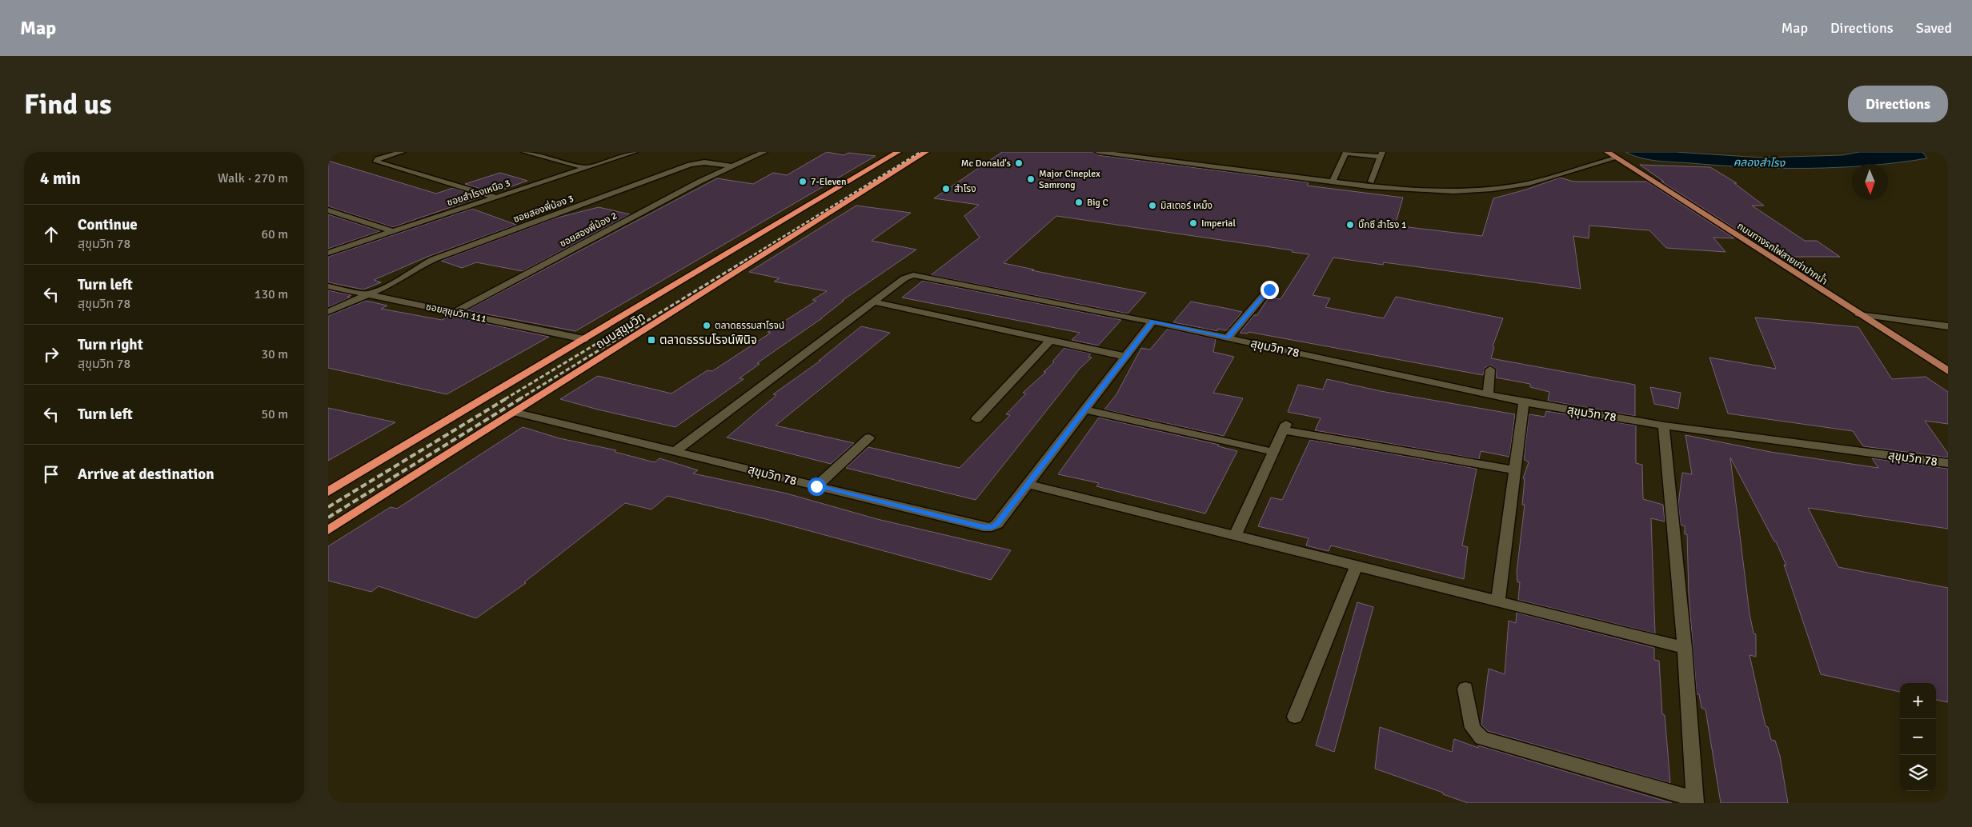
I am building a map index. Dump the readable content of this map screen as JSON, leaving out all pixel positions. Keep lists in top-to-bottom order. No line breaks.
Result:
{"streets":{"highway":["ถนนสุขุมวิท"],"main road":["ถนนทางรถไฟสายเก่าปากน้ำ"],"street":["ซอยสำโรงเหนือ 3","ซอยสองพี่น้อง 3","ซอยสองพี่น้อง 2","ซอยสุขุมวิท 111","สุขุมวิท 78"]},"crossings":[["ซอยสองพี่น้อง 3","ซอยสองพี่น้อง 2"],["ซอยสองพี่น้อง 3","ซอยสุขุมวิท 111"],["ซอยสองพี่น้อง 2","ซอยสุขุมวิท 111"],["ซอยสุขุมวิท 111","ถนนสุขุมวิท"],["ถนนสุขุมวิท","สุขุมวิท 78"]],"water":["คลองสำโรง"],"places":{"other":["Mc Donald's","Major Cineplex Samrong","7-Eleven","สำโรง","Big C","มิสเตอร์ เหม็ง","Imperial","บิ๊กซี สำโรง 1","ตลาดธรรมสาโรจน์"],"transit":["ตลาดธรรมโรจน์พินิจ"]},"north":"bottom","page":{"header":"Map","nav":["Map","Directions","Saved"],"buttons":"Directions","title":"Find us","heading":["4 min","Walk · 270 m"],"list":[["Continue","สุขุมวิท 78","60 m"],["Turn left","สุขุมวิท 78","130 m"],["Turn right","สุขุมวิท 78","30 m"],["Turn left","50 m"],"Arrive at destination"],"map_buttons":["+","−"]}}
